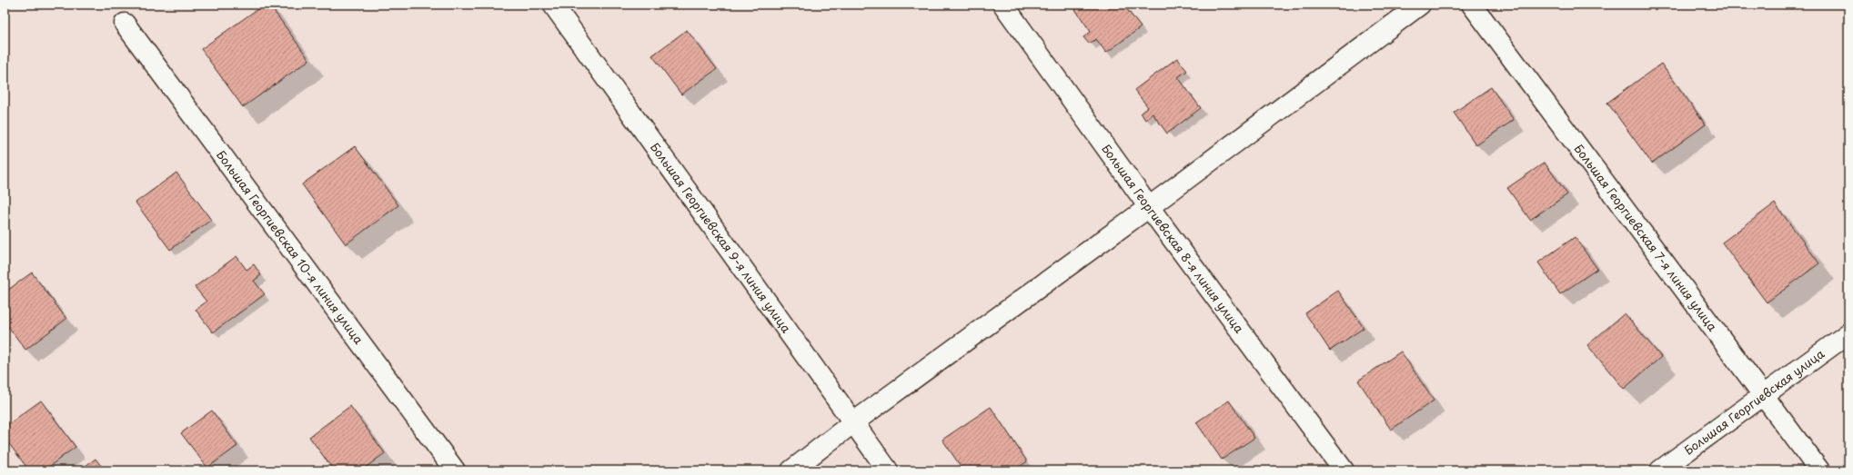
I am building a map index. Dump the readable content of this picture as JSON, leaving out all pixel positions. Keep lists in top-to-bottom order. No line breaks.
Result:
{"streets":{"street":["Большая Георгиевская 7-я линия улица","Большая Георгиевская 9-я линия улица","Большая Георгиевская 8-я линия улица","Большая Георгиевская 10-я линия улица","Большая Георгиевская улица"]},"crossings":[["Большая Георгиевская 7-я линия улица","Большая Георгиевская улица"]]}
